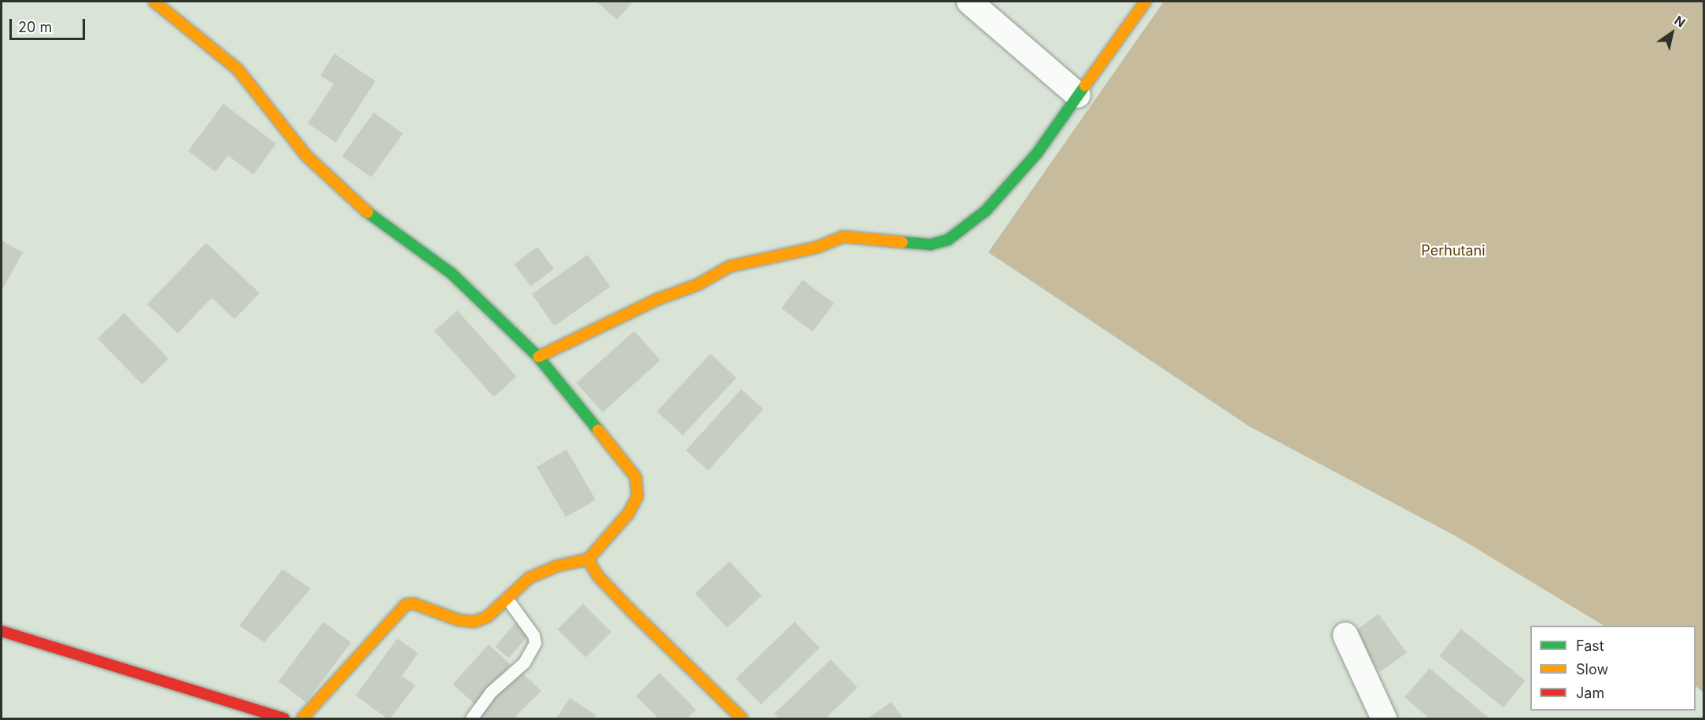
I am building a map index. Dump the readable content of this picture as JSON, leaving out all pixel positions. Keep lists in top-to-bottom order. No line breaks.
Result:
{"parks":["Perhutani"],"legend":["Fast","Slow","Jam"],"scale_bar":"20 m","north":"top right"}
